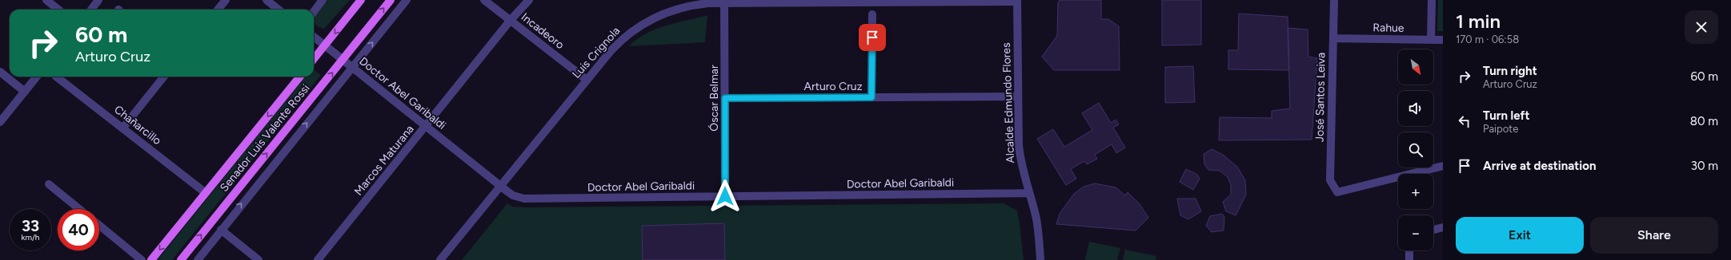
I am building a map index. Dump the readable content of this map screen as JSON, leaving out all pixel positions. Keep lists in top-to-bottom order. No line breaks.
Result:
{"streets":{"main road":["Senador Luis Valente Rossi"],"street":["Rahue","Incadeoro","Luis Crignola","Arturo Cruz","Doctor Abel Garibaldi","José Santos Leiva","Óscar Belmar","Alcalde Edmundo Flores","Chañarcillo","Marcos Maturana"]},"crossings":[["Rahue","José Santos Leiva"],["Incadeoro","Luis Crignola"],["Incadeoro","Marcos Maturana"],["Luis Crignola","Doctor Abel Garibaldi"],["Luis Crignola","Óscar Belmar"],["Luis Crignola","Alcalde Edmundo Flores"],["Arturo Cruz","Óscar Belmar"],["Arturo Cruz","Alcalde Edmundo Flores"],["Doctor Abel Garibaldi","Óscar Belmar"],["Doctor Abel Garibaldi","Alcalde Edmundo Flores"],["Doctor Abel Garibaldi","Senador Luis Valente Rossi"],["Doctor Abel Garibaldi","Marcos Maturana"],["Chañarcillo","Senador Luis Valente Rossi"]],"north":"bottom right","page":{"heading":["1 min","170 m · 06:58"],"turn":["60 m","Arturo Cruz"],"map_buttons":["+","−"],"list":[{"name":"Turn right","note":"Arturo Cruz","value":"60 m"},{"name":"Turn left","note":"Paipote","value":"80 m"},{"name":"Arrive at destination","value":"30 m"}],"speed":"33 km/h","limit":"40","buttons":["Exit","Share"]}}
